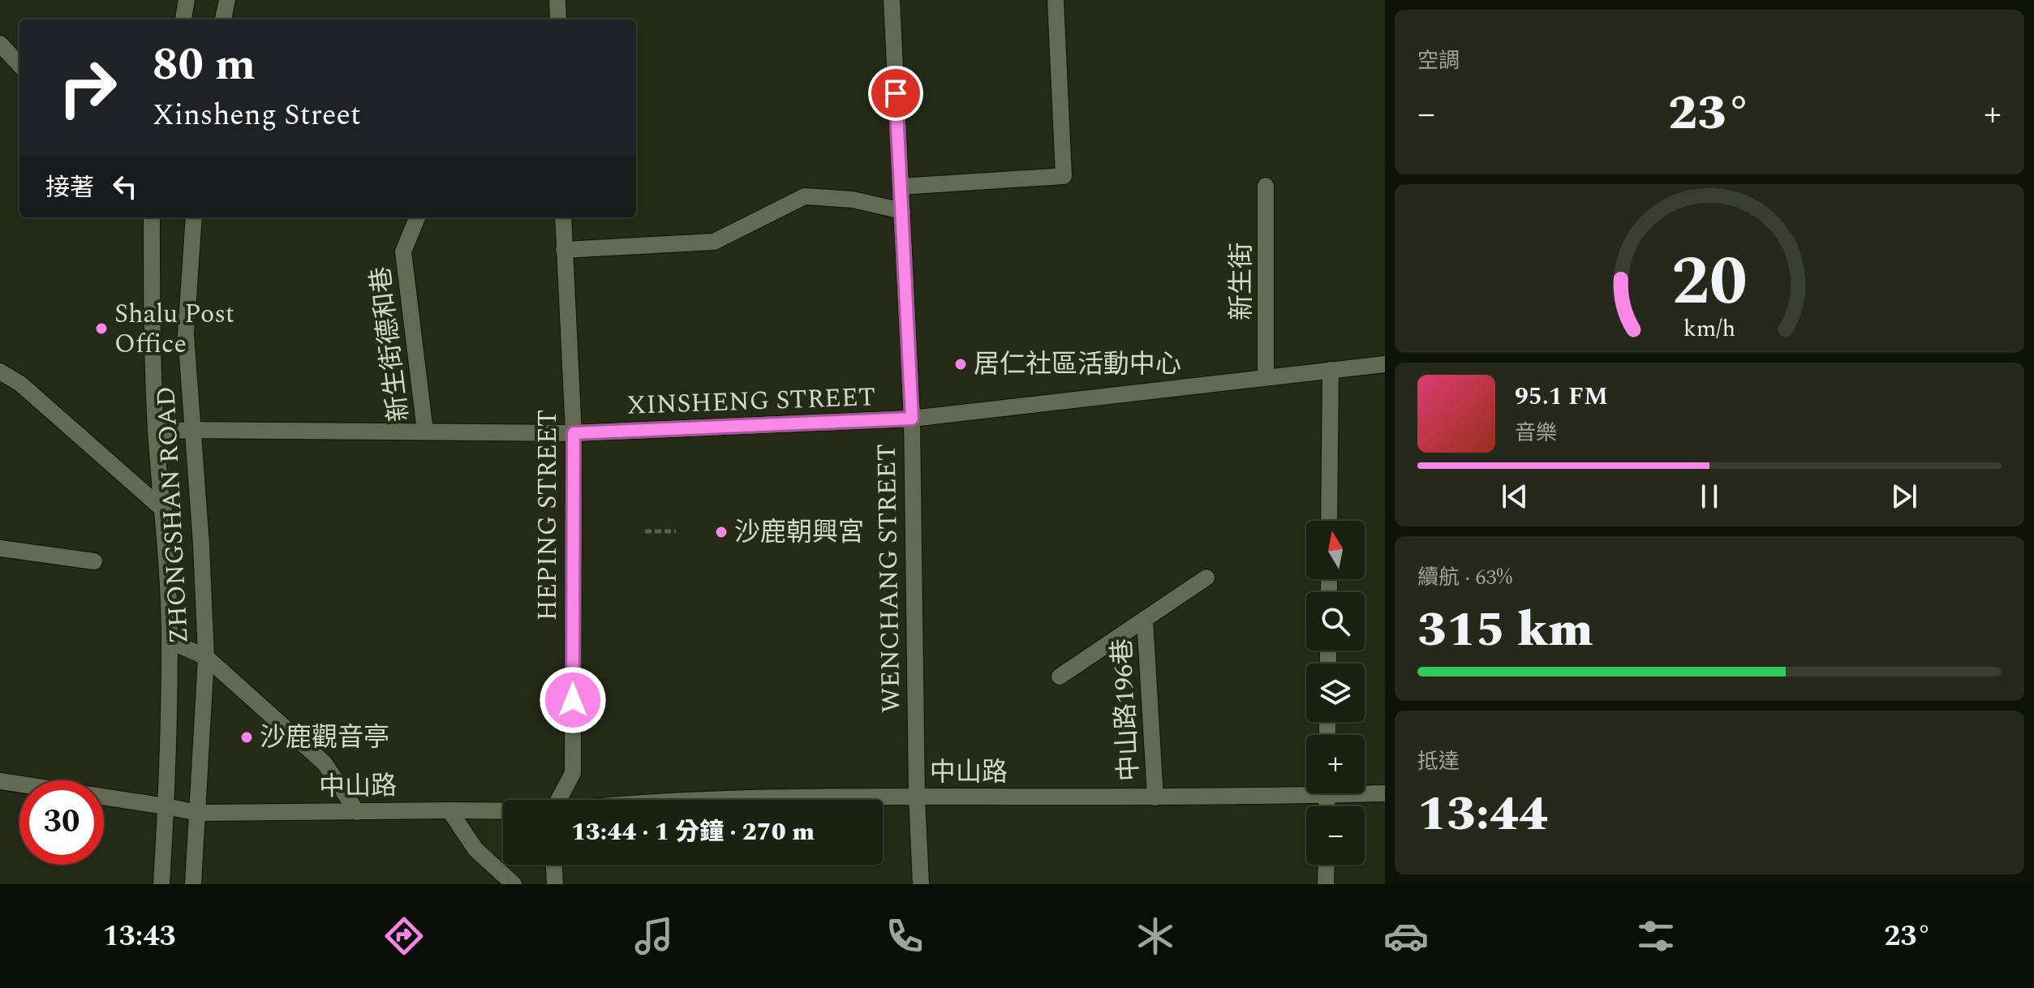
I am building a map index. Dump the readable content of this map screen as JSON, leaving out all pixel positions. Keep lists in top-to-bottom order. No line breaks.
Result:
{"streets":{"street":["新生街","新生街德和巷","XINSHENG STREET","ZHONGSHAN ROAD","HEPING STREET","WENCHANG STREET","中山路196巷","中山路"]},"crossings":[["新生街","XINSHENG STREET"],["新生街德和巷","XINSHENG STREET"],["XINSHENG STREET","ZHONGSHAN ROAD"],["XINSHENG STREET","HEPING STREET"],["XINSHENG STREET","WENCHANG STREET"],["ZHONGSHAN ROAD","中山路"],["WENCHANG STREET","中山路"],["中山路196巷","中山路"]],"places":["Shalu Post Office","居仁社區活動中心","沙鹿朝興宮","沙鹿觀音亭"],"north":"top","page":{"tile":["空調",["續航 · 63%","315 km"],["抵達","13:44"]],"turn":["80 m","Xinsheng Street"],"heat":["−","23°","+"],"then":"接著","song":["95.1 FM","音樂"],"map_buttons":["+","−"],"limit":"30","trip":"13:44 · 1 分鐘 · 270 m","tabs":["13:43","23°"],"gauge":["20","km/h"]}}
